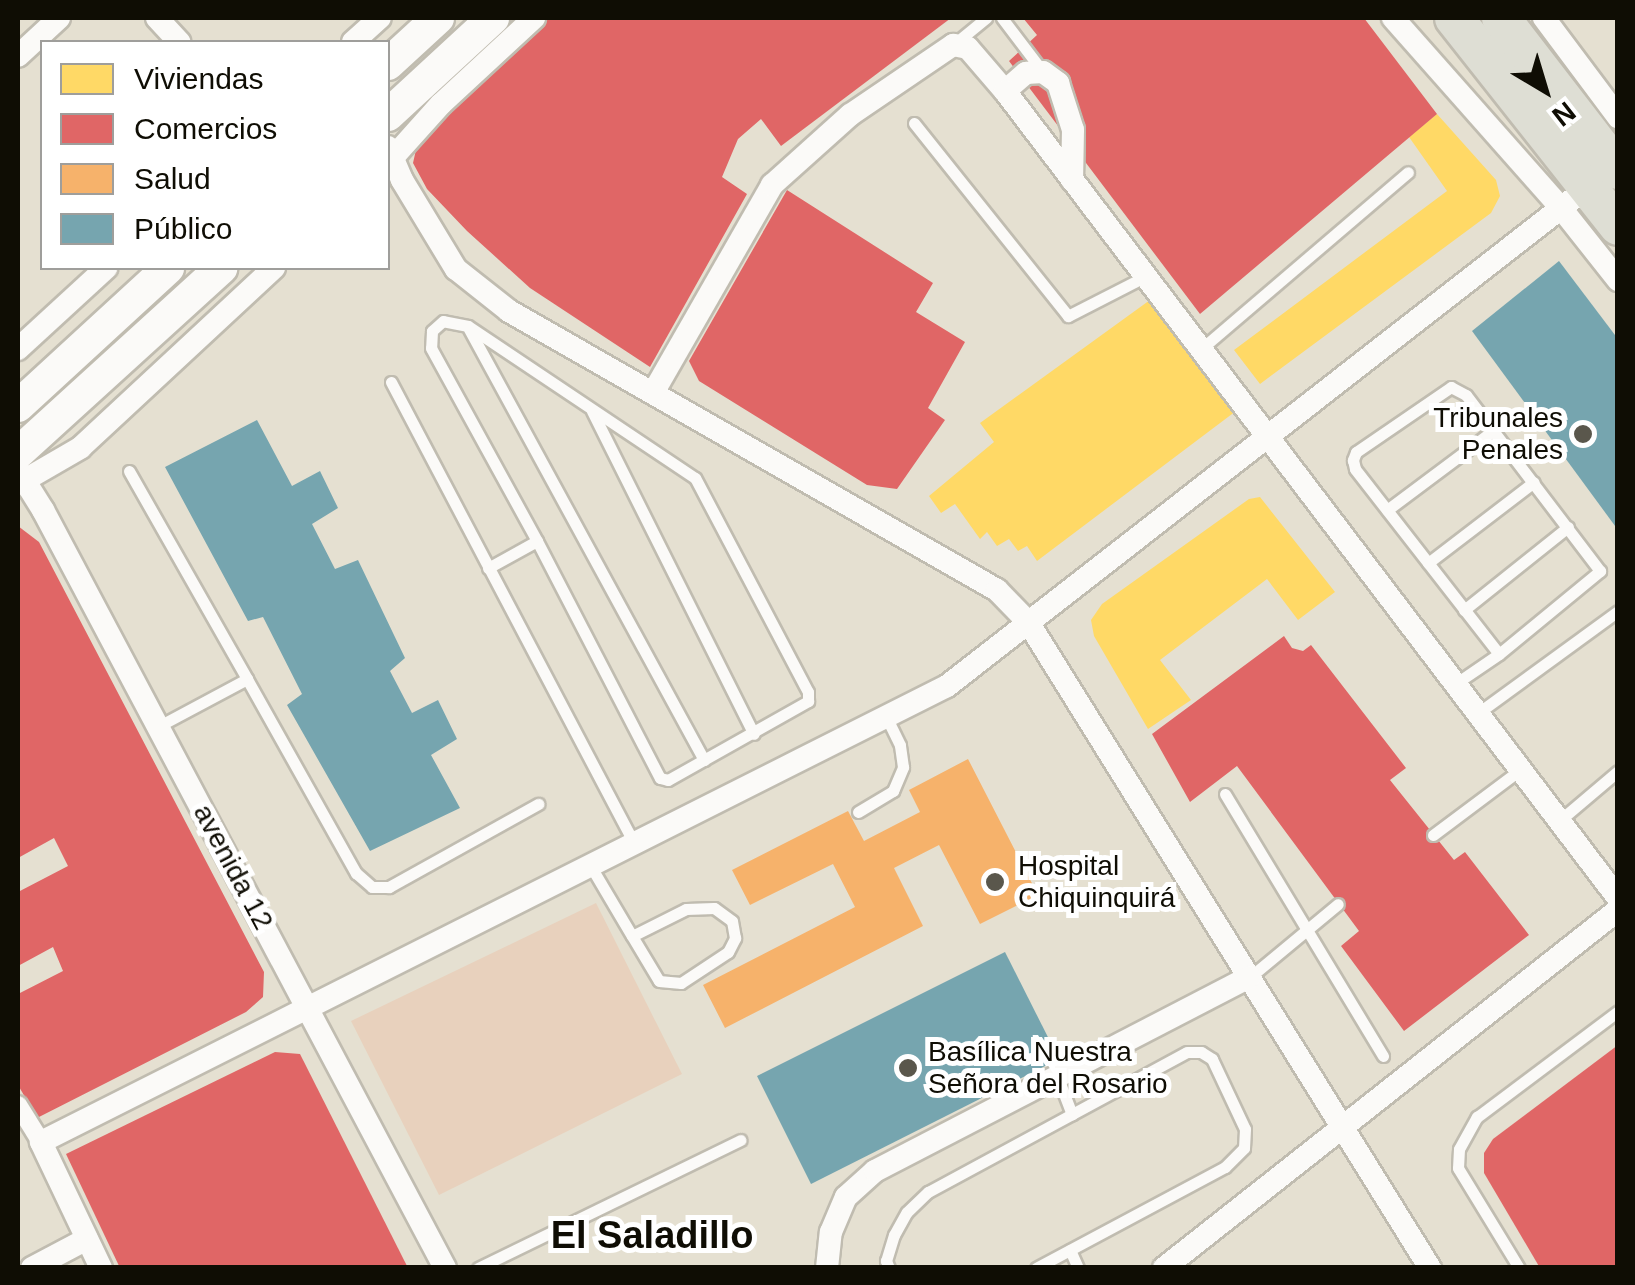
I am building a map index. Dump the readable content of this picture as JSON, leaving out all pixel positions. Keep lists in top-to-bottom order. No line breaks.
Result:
{"streets":{"street":["avenida 12"]},"districts":["El Saladillo"],"places":["Tribunales Penales","Hospital Chiquinquirá","Basílica Nuestra Señora del Rosario"],"legend":["Viviendas","Comercios","Salud","Público"],"north":"bottom right"}
